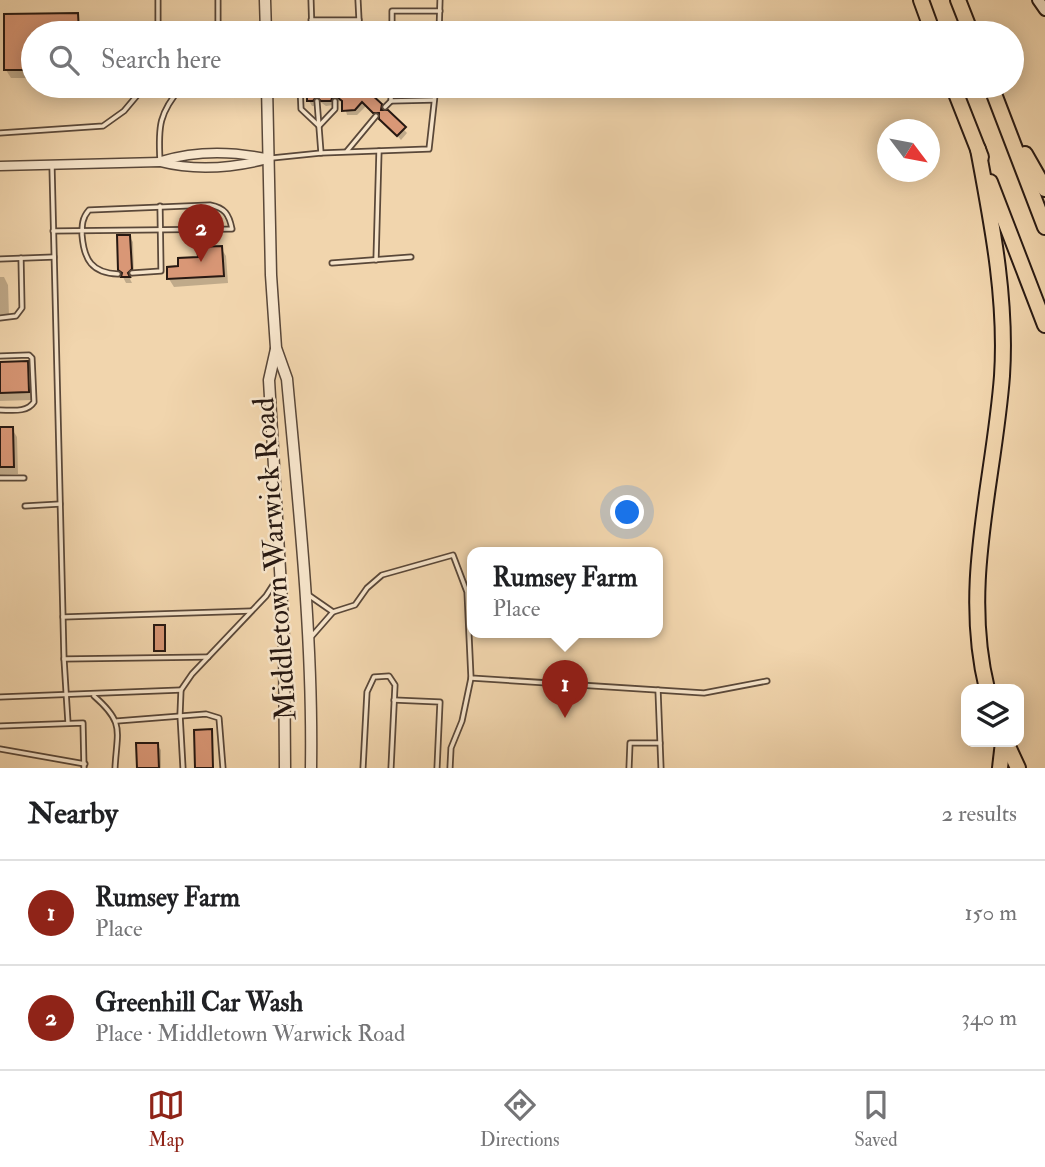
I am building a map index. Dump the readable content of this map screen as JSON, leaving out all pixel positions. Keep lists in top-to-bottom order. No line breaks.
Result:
{"streets":{"street":["Middletown Warwick Road"]},"north":"bottom right","page":{"search":"Search here","pins":["2","1"],"popup":["Rumsey Farm","Place"],"heading":["Nearby","2 results"],"list":[{"mark":"1","name":"Rumsey Farm","note":"Place","value":"150 m"},{"mark":"2","name":"Greenhill Car Wash","note":"Place · Middletown Warwick Road","value":"340 m"}],"nav":["Map","Directions","Saved"]}}
